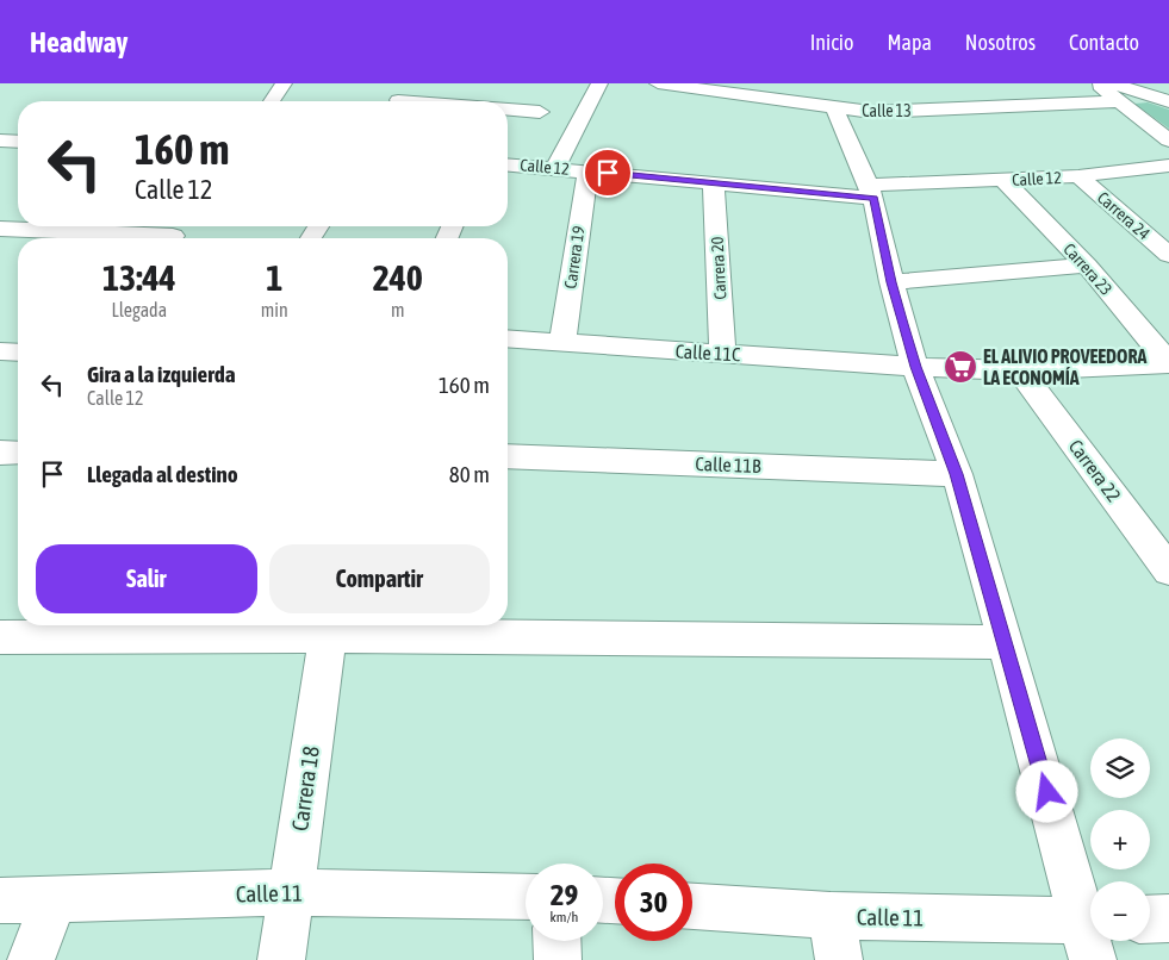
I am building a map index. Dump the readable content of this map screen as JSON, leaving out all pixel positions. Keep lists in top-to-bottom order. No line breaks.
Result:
{"streets":{"street":["Calle 13","Calle 12","Carrera 24","Carrera 19","Carrera 20","Carrera 23","Calle 11C","Calle 11B","Carrera 22","Carrera 18","Calle 11"]},"crossings":[["Calle 12","Carrera 24"],["Calle 12","Carrera 19"],["Calle 12","Carrera 20"],["Calle 12","Carrera 23"],["Carrera 19","Calle 11C"],["Carrera 20","Calle 11C"],["Carrera 18","Calle 11"]],"places":{"supermarket":["EL ALIVIO PROVEEDORA LA ECONOMÍA"]},"page":{"header":"Headway","nav":["Inicio","Mapa","Nosotros","Contacto"],"turn":["160 m","Calle 12"],"eta":["13:44","Llegada","1","min","240","m"],"list":[{"name":"Gira a la izquierda","note":"Calle 12","value":"160 m"},{"name":"Llegada al destino","value":"80 m"}],"buttons":["Salir","Compartir"],"map_buttons":["+","−"],"speed":"29 km/h","limit":"30"}}
